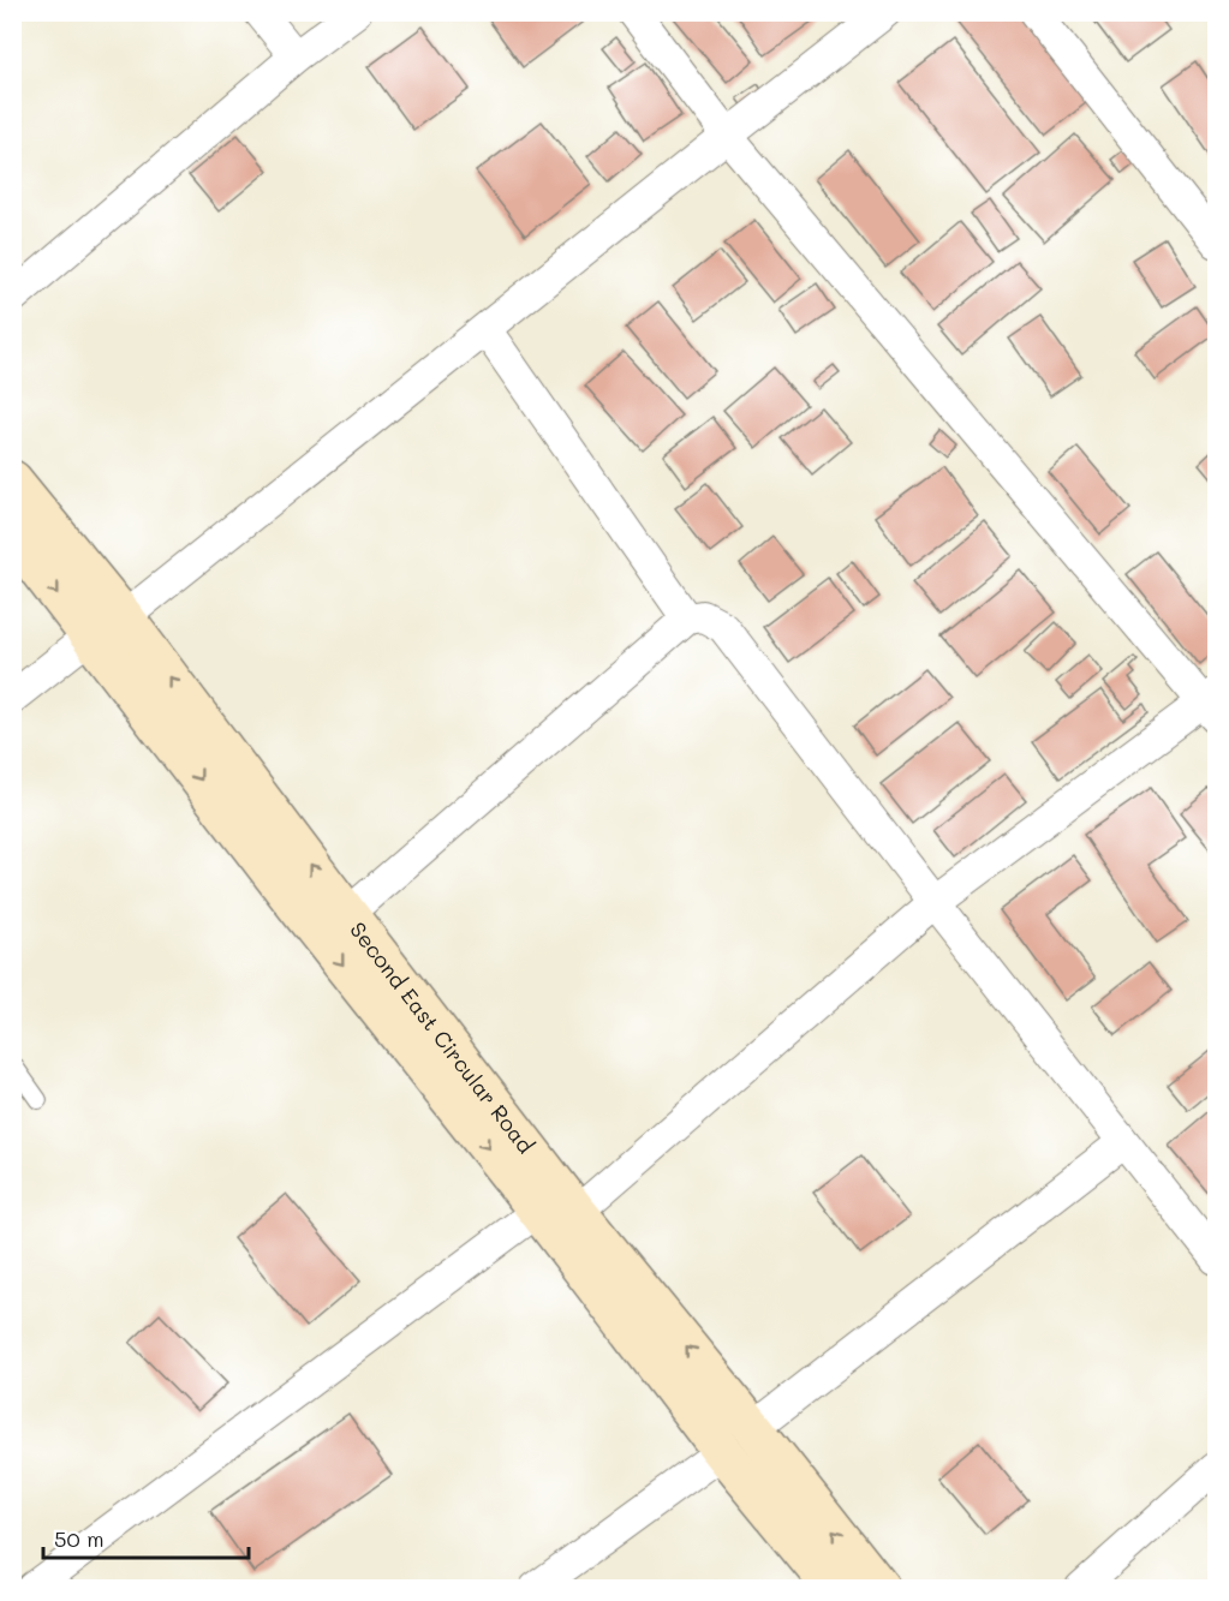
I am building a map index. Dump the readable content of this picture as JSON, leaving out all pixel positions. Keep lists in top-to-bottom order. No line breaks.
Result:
{"streets":{"main road":["Second East Circular Road"]},"scale_bar":"50 m"}
